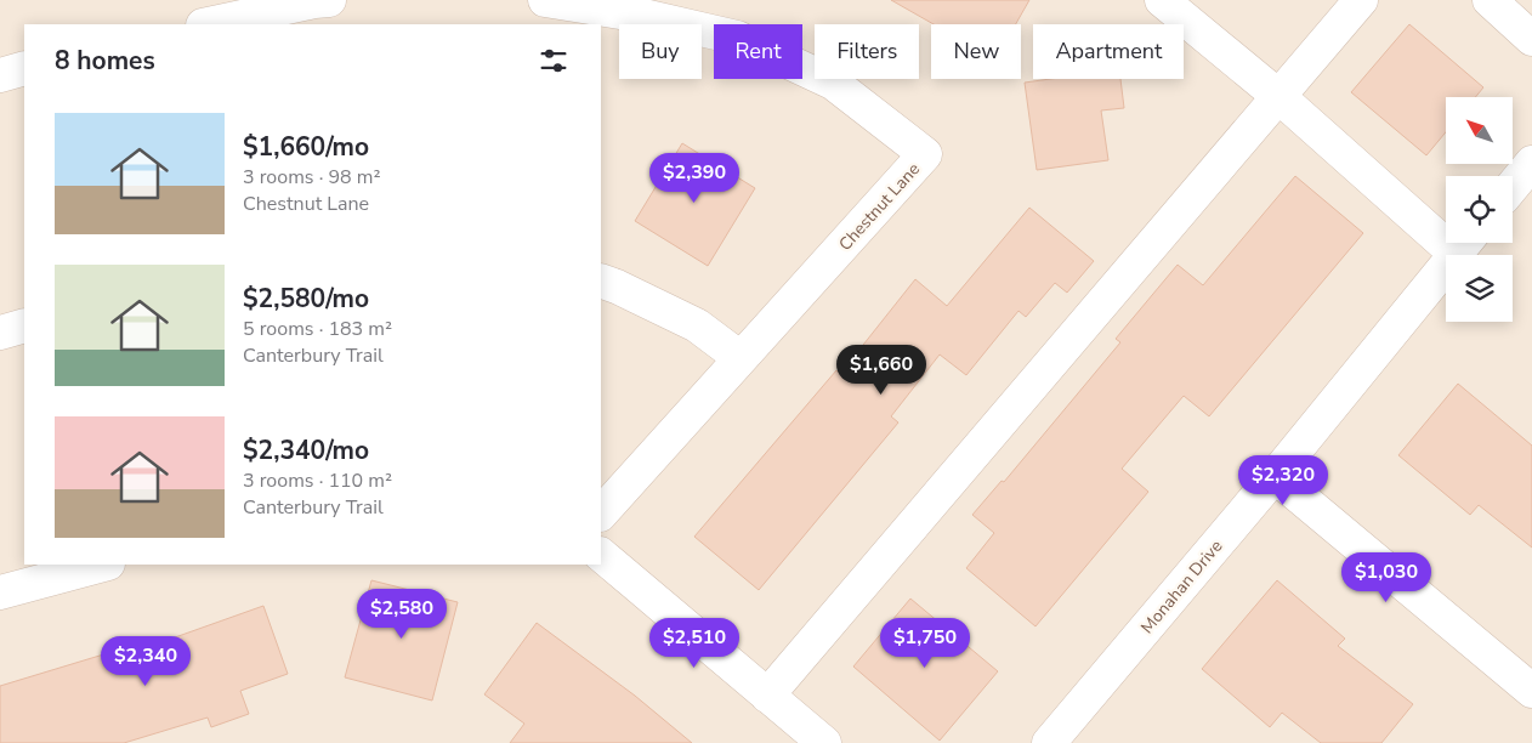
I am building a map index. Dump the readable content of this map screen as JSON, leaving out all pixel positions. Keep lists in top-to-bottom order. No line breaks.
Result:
{"streets":{"street":["Chestnut Lane","Monahan Drive"]},"north":"top left","page":{"chip":["Buy","Rent","Filters","New","Apartment"],"heading":"8 homes","list":[{"name":"$1,660/mo","note":"3 rooms · 98 m² · Chestnut Lane"},{"name":"$2,580/mo","note":"5 rooms · 183 m² · Canterbury Trail"},{"name":"$2,340/mo","note":"3 rooms · 110 m² · Canterbury Trail"}],"price":["$2,390","$1,660","$2,320","$1,030","$2,580","$2,510","$1,750","$2,340"]}}
